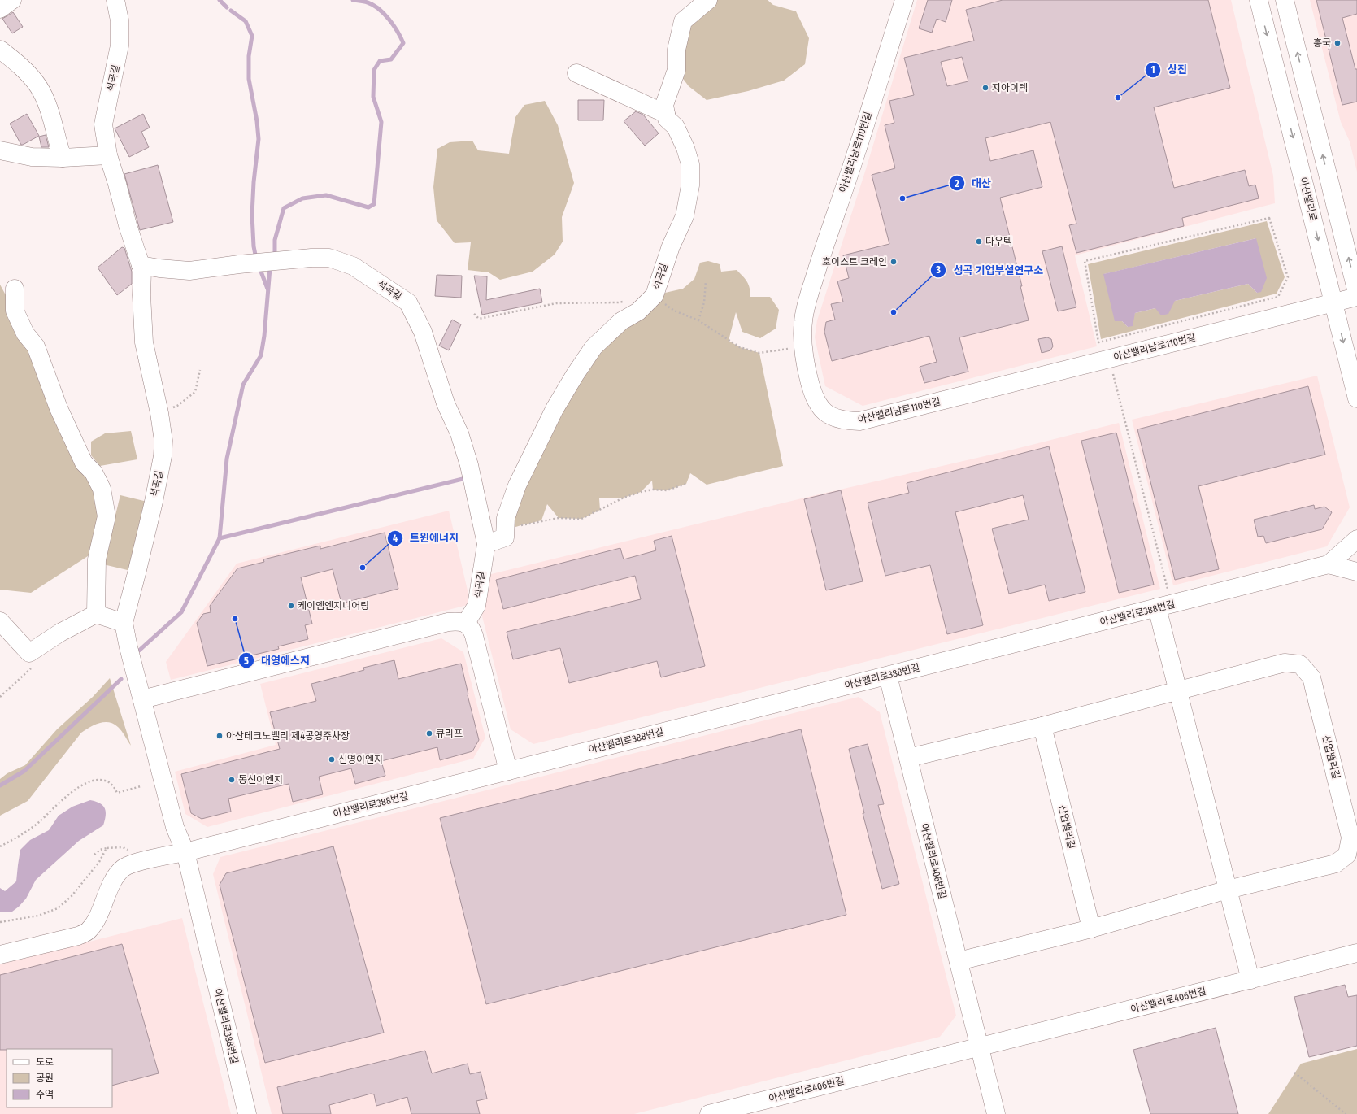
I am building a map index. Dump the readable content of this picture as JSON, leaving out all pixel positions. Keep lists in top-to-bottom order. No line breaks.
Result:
{"streets":{"street":["석곡길","아산밸리남로110번길","아산밸리로","아산밸리로388번길","산업밸리길","아산밸리로406번길"]},"crossings":[["석곡길","아산밸리로388번길"],["아산밸리남로110번길","아산밸리로"],["아산밸리로388번길","아산밸리로406번길"],["산업밸리길","아산밸리로406번길"]],"places":["흥국","지아이텍","상진","대산","다우텍","호이스트 크레인","성곡 기업부설연구소","트윈에너지","케이엠엔지니어링","대영에스지","큐리프","아산테크노밸리 제4공영주차장","신영이엔지","동신이엔지"],"legend":["도로","공원","수역"]}
